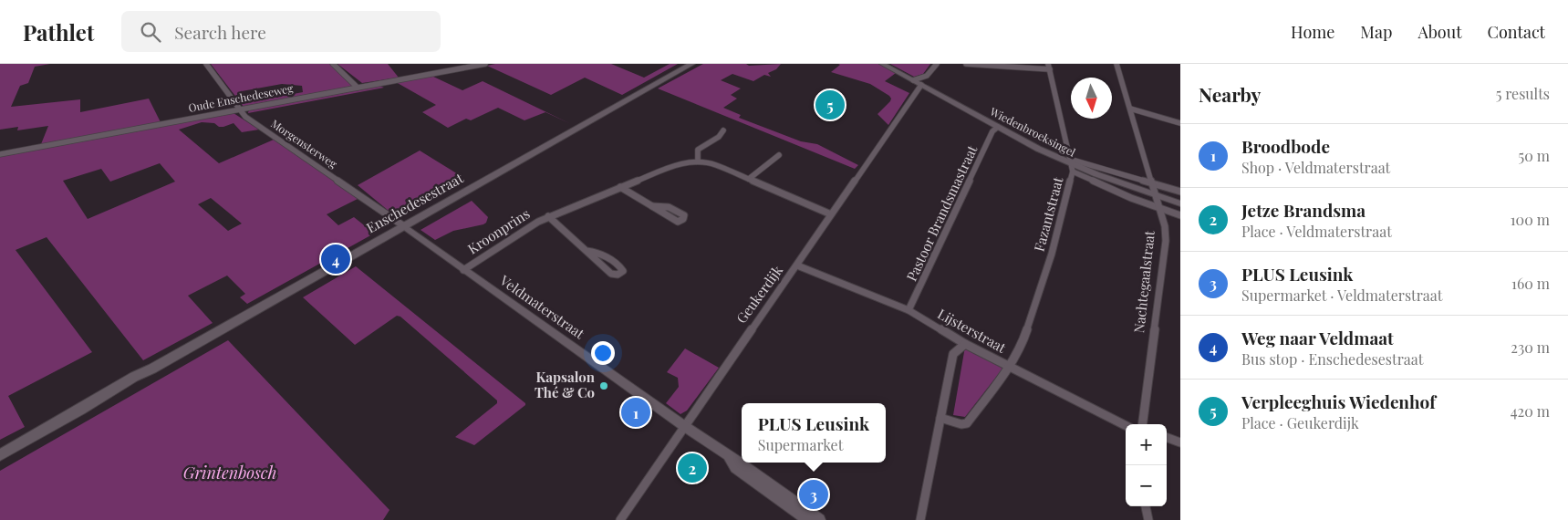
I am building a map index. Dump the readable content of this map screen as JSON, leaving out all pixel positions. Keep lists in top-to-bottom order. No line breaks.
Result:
{"streets":{"main road":["Enschedesestraat"],"street":["Oude Enschedeseweg","Wiedenbroeksingel","Morgensterweg","Pastoor Brandsmastraat","Fazantstraat","Kroonprins","Nachtegaalstraat","Geukerdijk","Veldmaterstraat","Lijsterstraat"]},"crossings":[["Oude Enschedeseweg","Morgensterweg"],["Wiedenbroeksingel","Pastoor Brandsmastraat"],["Wiedenbroeksingel","Fazantstraat"],["Wiedenbroeksingel","Nachtegaalstraat"],["Wiedenbroeksingel","Geukerdijk"],["Morgensterweg","Enschedesestraat"],["Morgensterweg","Veldmaterstraat"],["Enschedesestraat","Veldmaterstraat"],["Pastoor Brandsmastraat","Lijsterstraat"],["Fazantstraat","Lijsterstraat"],["Kroonprins","Geukerdijk"],["Kroonprins","Veldmaterstraat"],["Geukerdijk","Veldmaterstraat"],["Geukerdijk","Lijsterstraat"]],"parks":["Grintenbosch"],"places":["Kapsalon Thé & Co"],"north":"bottom","page":{"header":"Pathlet","search":"Search here","nav":["Home","Map","About","Contact"],"heading":["Nearby","5 results"],"pins":["5","4","1","2","3"],"list":[{"mark":"1","name":"Broodbode","note":"Shop · Veldmaterstraat","value":"50 m"},{"mark":"2","name":"Jetze Brandsma","note":"Place · Veldmaterstraat","value":"100 m"},{"mark":"3","name":"PLUS Leusink","note":"Supermarket · Veldmaterstraat","value":"160 m"},{"mark":"4","name":"Weg naar Veldmaat","note":"Bus stop · Enschedesestraat","value":"230 m"},{"mark":"5","name":"Verpleeghuis Wiedenhof","note":"Place · Geukerdijk","value":"420 m"}],"popup":["PLUS Leusink","Supermarket"],"map_buttons":["+","−"]}}
